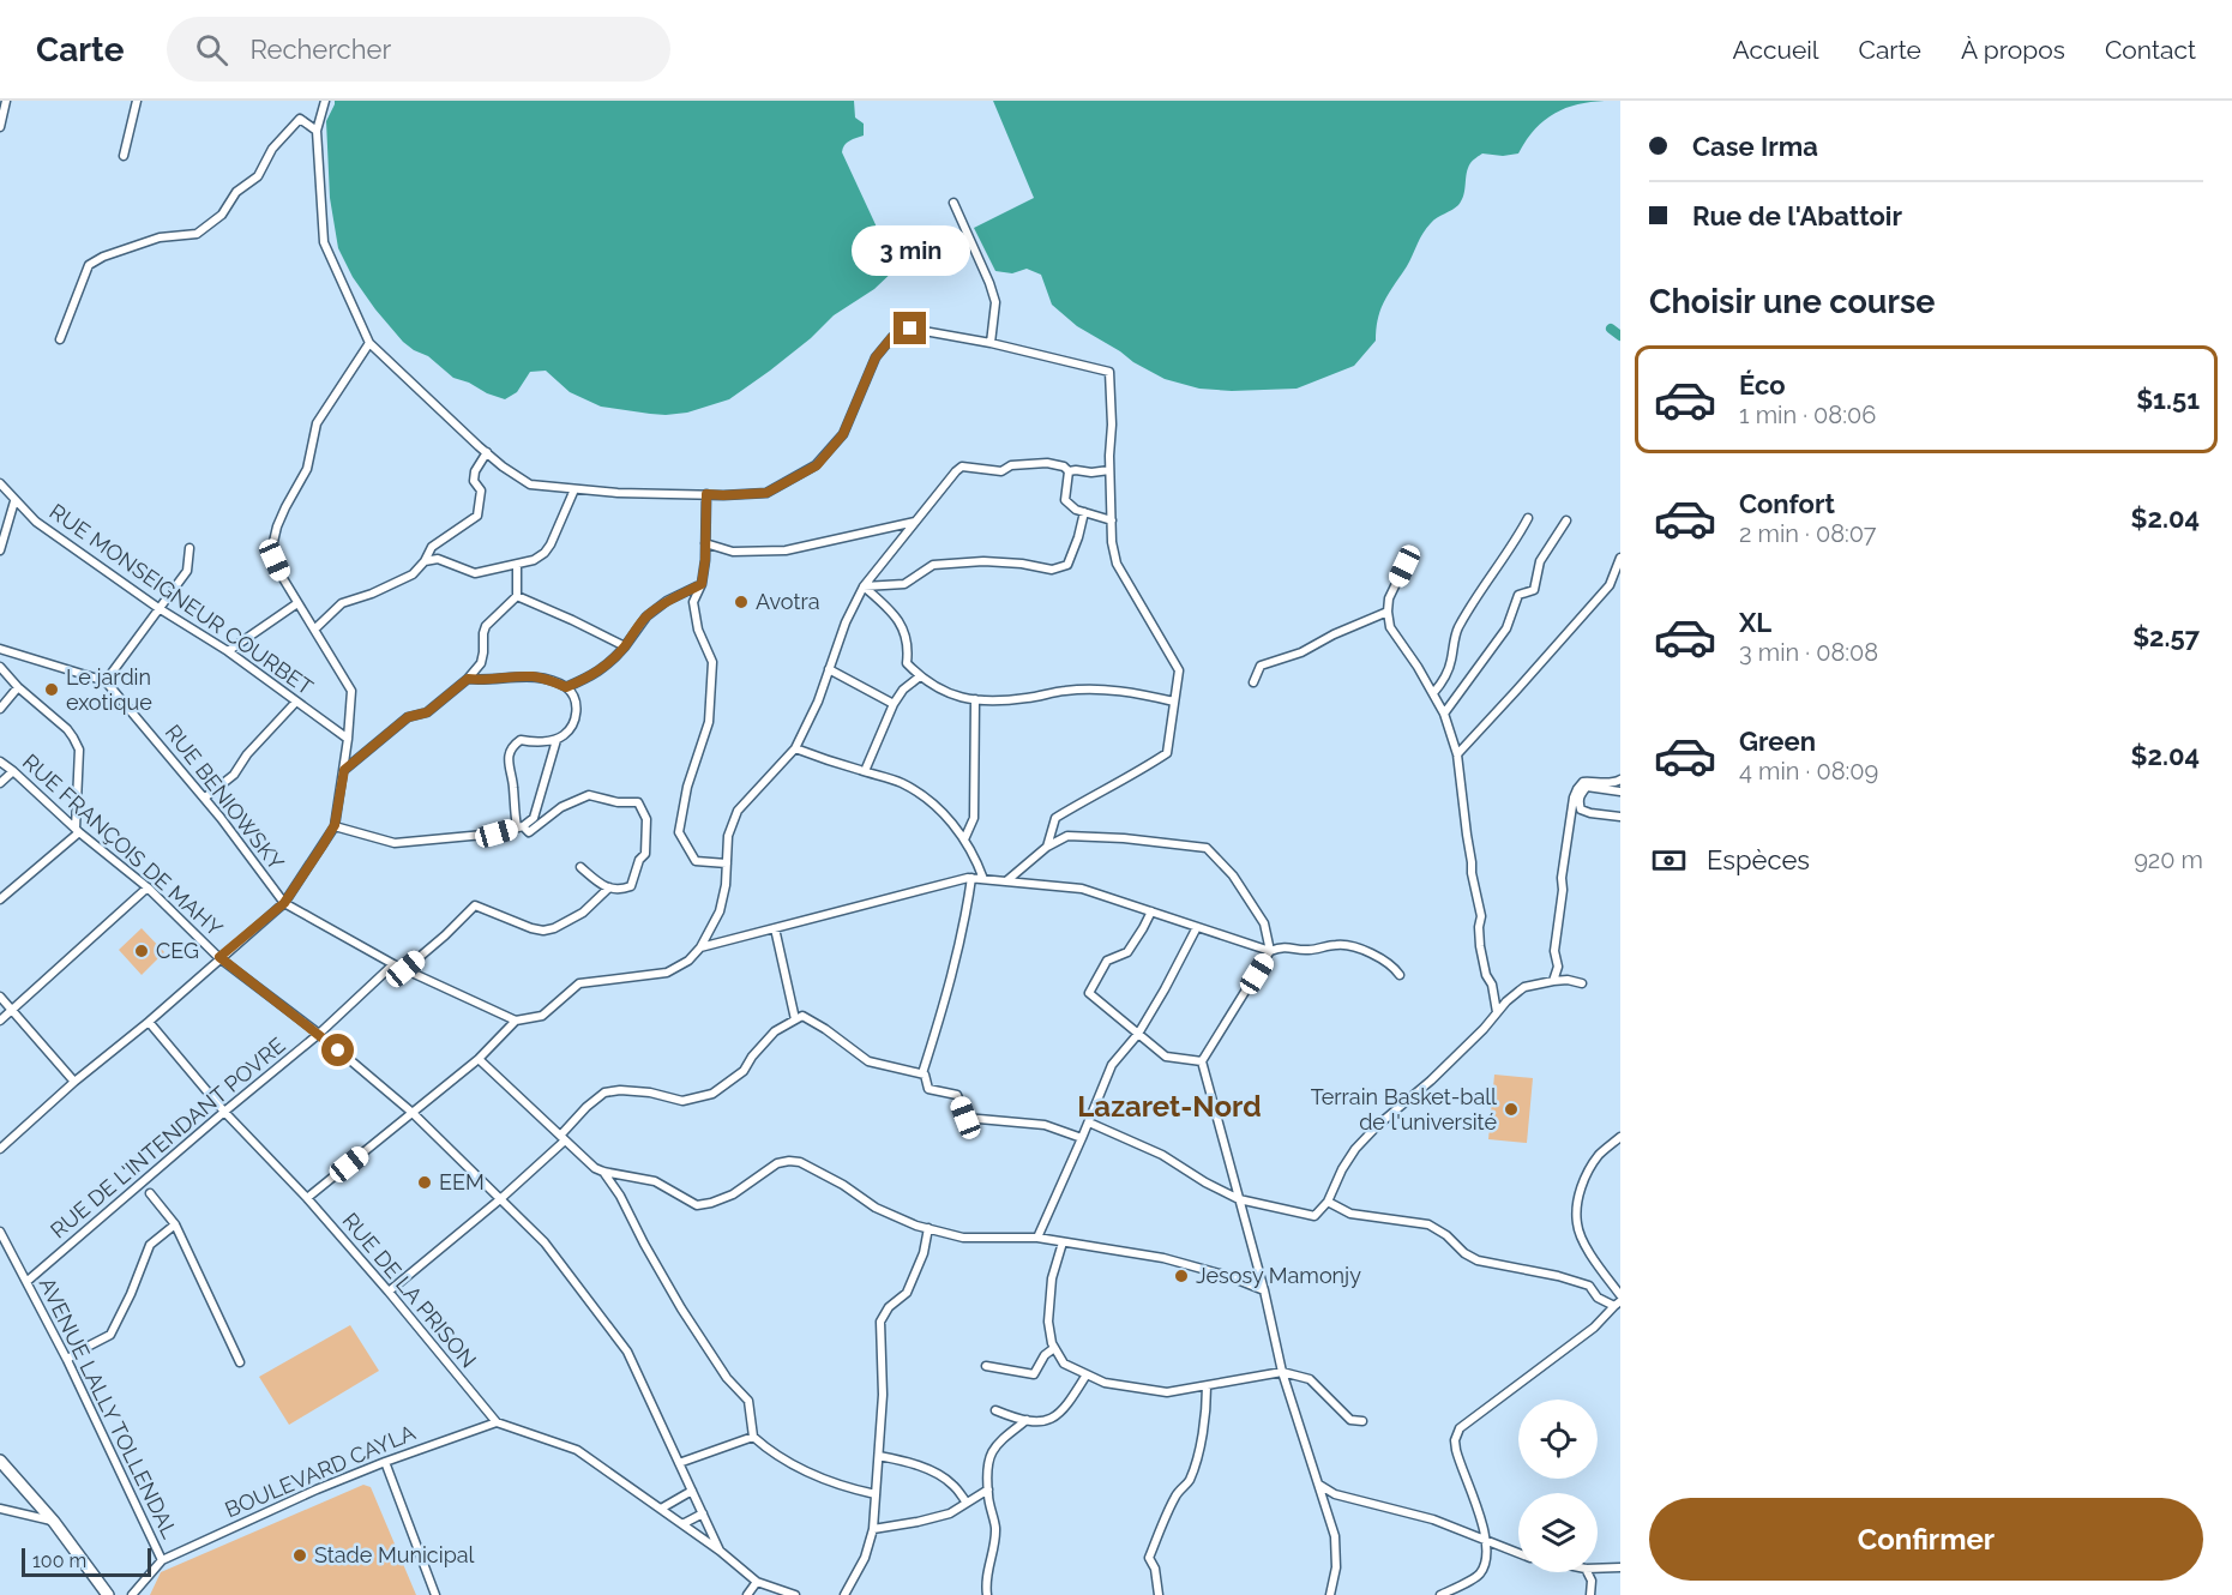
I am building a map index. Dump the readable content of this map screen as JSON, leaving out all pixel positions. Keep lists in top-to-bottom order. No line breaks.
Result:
{"streets":{"street":["RUE MONSEIGNEUR COURBET","RUE BENIOWSKY","RUE FRANÇOIS DE MAHY","RUE DE L'INTENDANT POVRE","RUE DE LA PRISON","AVENUE LALLY TOLLENDAL","BOULEVARD CAYLA"]},"crossings":[["RUE BENIOWSKY","RUE DE L'INTENDANT POVRE"],["RUE FRANÇOIS DE MAHY","RUE DE L'INTENDANT POVRE"],["RUE DE L'INTENDANT POVRE","RUE DE LA PRISON"],["RUE DE L'INTENDANT POVRE","AVENUE LALLY TOLLENDAL"],["RUE DE LA PRISON","BOULEVARD CAYLA"],["AVENUE LALLY TOLLENDAL","BOULEVARD CAYLA"]],"districts":["Lazaret-Nord"],"places":["Avotra","Le jardin exotique","CEG","Terrain Basket-ball de l'université","EEM","Jesosy Mamonjy","Stade Municipal"],"scale_bar":"100 m","page":{"header":"Carte","search":"Rechercher","nav":["Accueil","Carte","À propos","Contact"],"banner":["Case Irma","Rue de l'Abattoir"],"bubble":"3 min","heading":"Choisir une course","list":[{"name":"Éco","note":"1 min · 08:06","value":"$1.51"},{"name":"Confort","note":"2 min · 08:07","value":"$2.04"},{"name":"XL","note":"3 min · 08:08","value":"$2.57"},{"name":"Green","note":"4 min · 08:09","value":"$2.04"}],"pay":["Espèces","920 m"],"buttons":"Confirmer","scale":"100 m"}}
